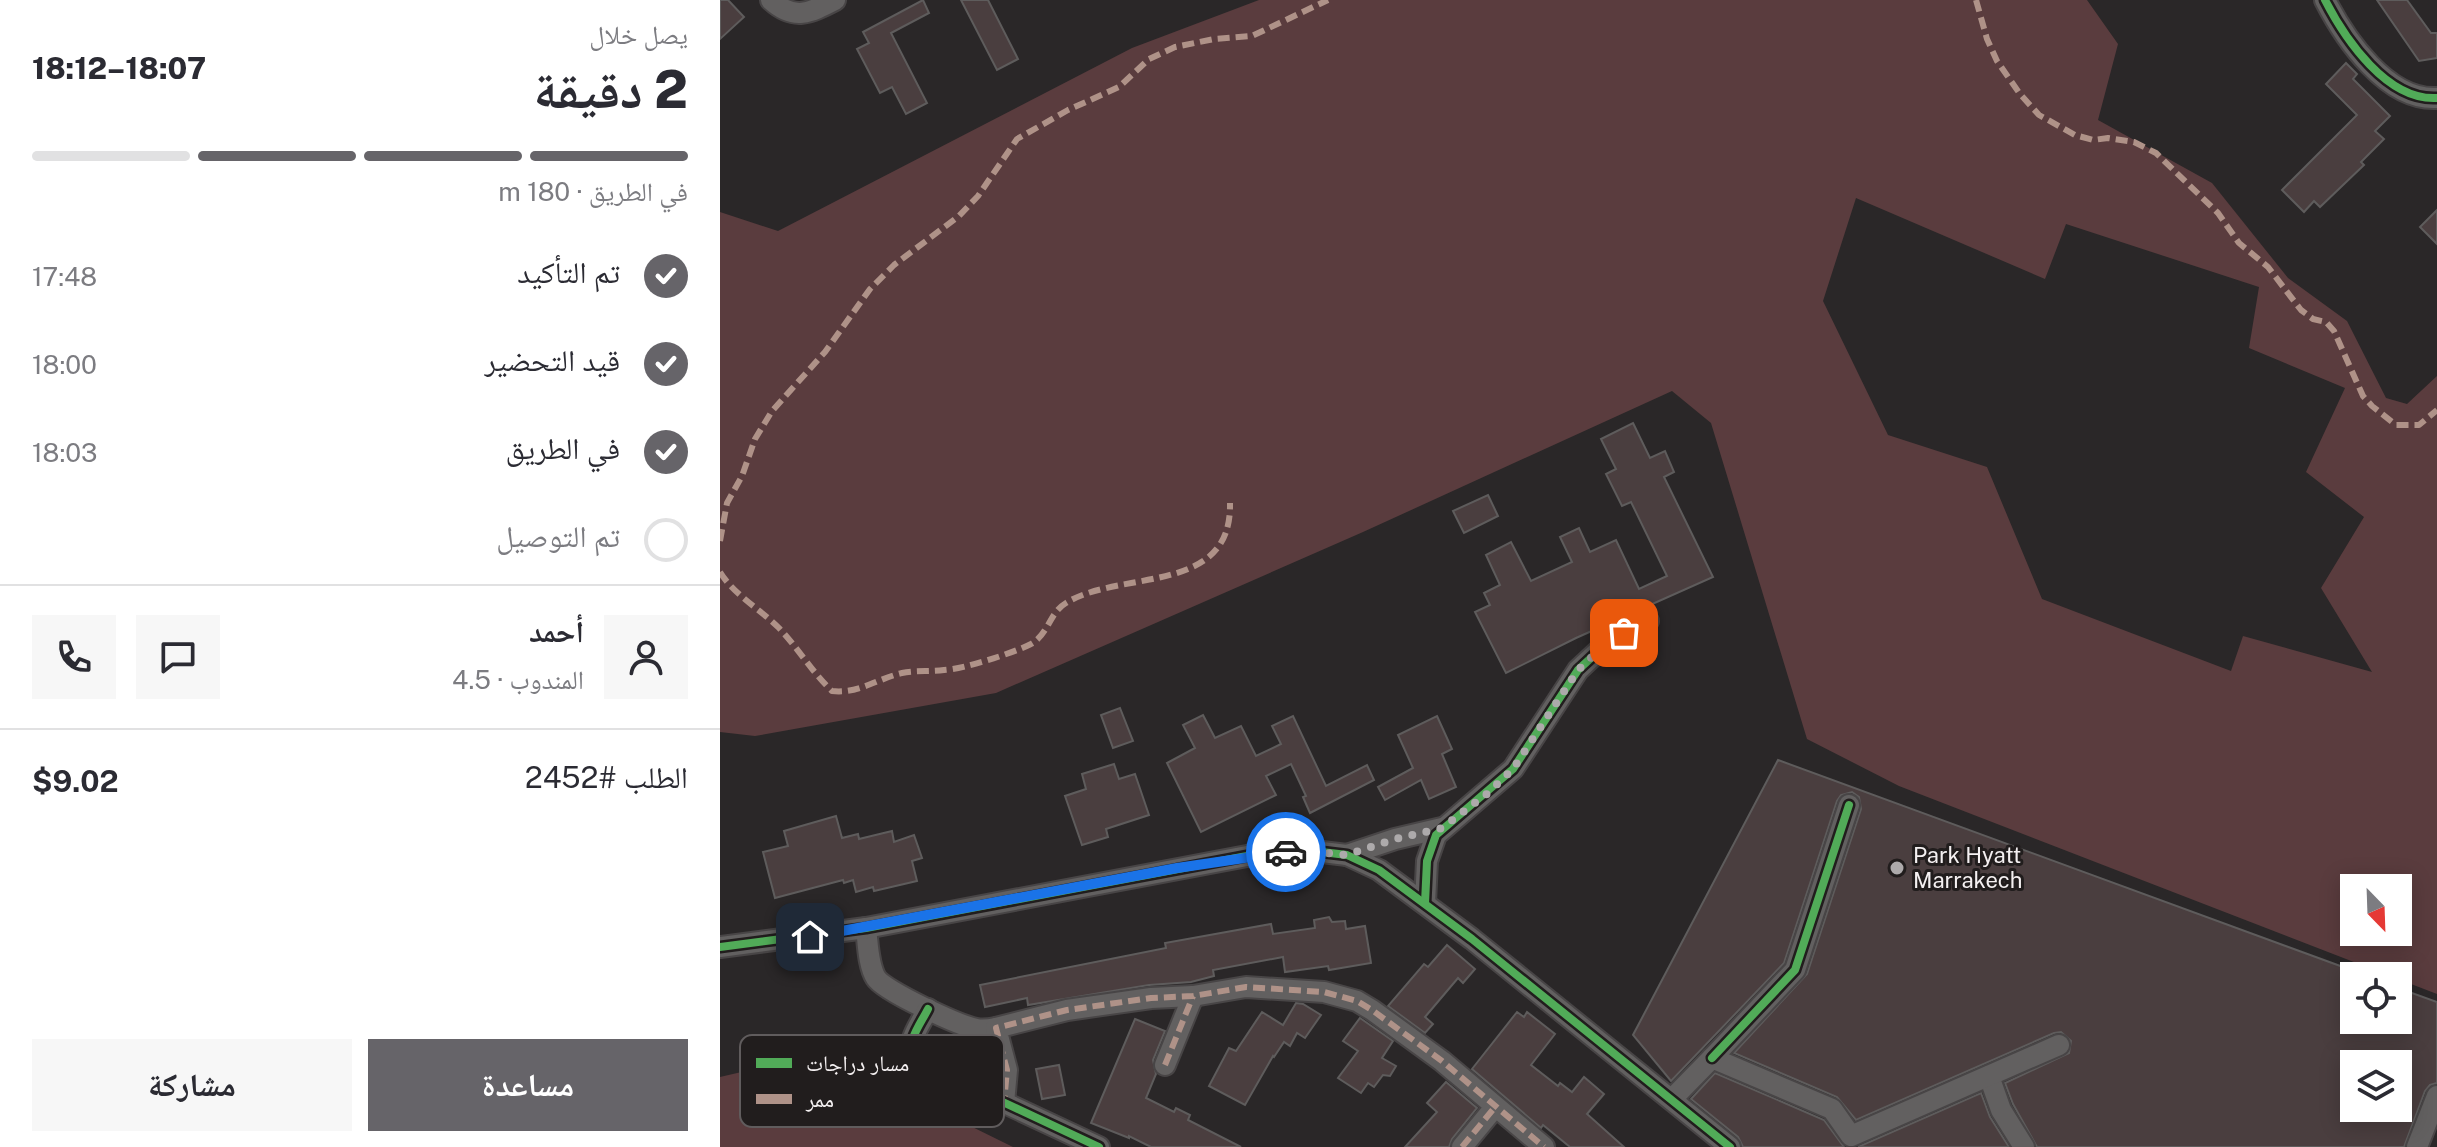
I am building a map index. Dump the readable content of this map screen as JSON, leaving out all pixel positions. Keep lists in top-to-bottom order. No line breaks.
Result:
{"places":["Park Hyatt Marrakech"],"legend":["مسار دراجات","ممر"],"north":"bottom right","page":{"heading":["2 دقيقة","يصل خلال","18:07–18:12"],"panel":["أحمد","المندوب · 4.5","الطلب #2452","$9.02"],"bar":"في الطريق · 180 m","list":[["تم التأكيد","17:48"],["قيد التحضير","18:00"],["في الطريق","18:03"],"تم التوصيل"],"buttons":["مساعدة","مشاركة"]}}
